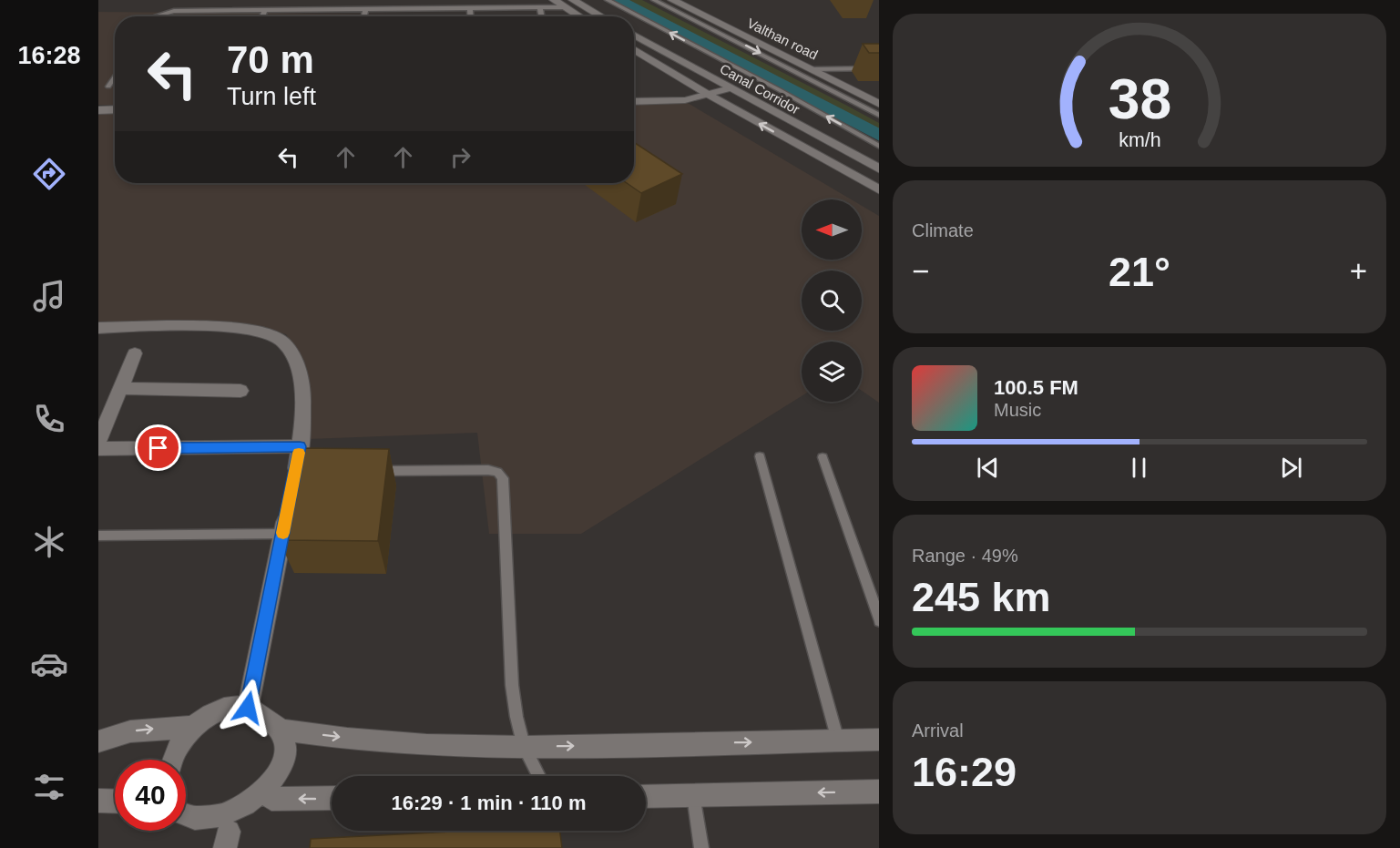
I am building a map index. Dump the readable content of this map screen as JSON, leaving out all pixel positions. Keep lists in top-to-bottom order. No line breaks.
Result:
{"streets":{"street":["Valthan road","Canal Corridor"]},"north":"left","page":{"tabs":"16:28","turn":["70 m","Turn left"],"tile":["Climate",["Range · 49%","245 km"],["Arrival","16:29"]],"heat":["−","21°","+"],"song":["100.5 FM","Music"],"limit":"40","trip":"16:29 · 1 min · 110 m","gauge":["38","km/h"]}}
